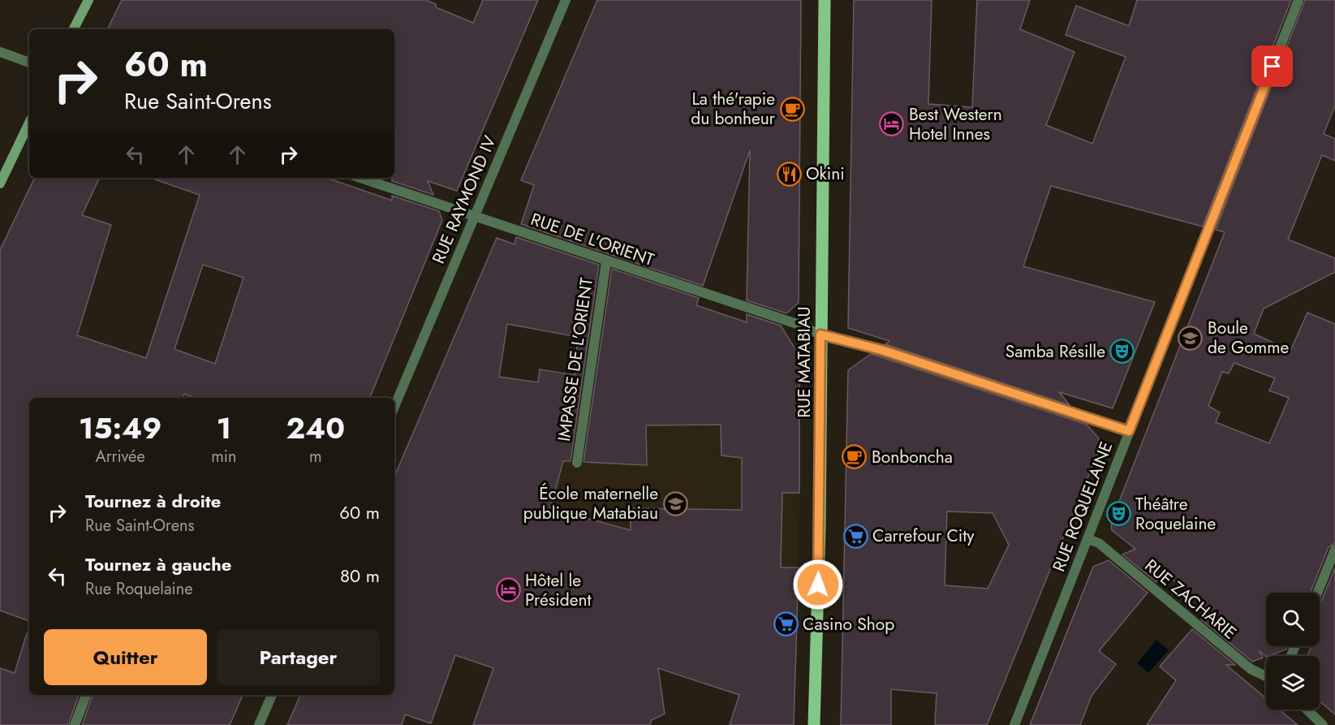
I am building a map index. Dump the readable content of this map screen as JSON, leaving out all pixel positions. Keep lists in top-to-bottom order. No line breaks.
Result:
{"streets":{"main road":["RUE MATABIAU"],"street":["RUE RAYMOND IV","RUE DE L'ORIENT","IMPASSE DE L'ORIENT","RUE ROQUELAINE","RUE ZACHARIE"]},"crossings":[["RUE RAYMOND IV","RUE DE L'ORIENT"],["RUE DE L'ORIENT","IMPASSE DE L'ORIENT"],["RUE DE L'ORIENT","RUE MATABIAU"],["RUE DE L'ORIENT","RUE ROQUELAINE"],["RUE ROQUELAINE","RUE ZACHARIE"]],"places":{"cafe":["La thé'rapie du bonheur","Bonboncha"],"hotel":["Best Western Hotel Innes","Hôtel le Président"],"restaurant":["Okini"],"school or university":["Boule de Gomme","École maternelle publique Matabiau"],"theatre":["Samba Résille","Théâtre Roquelaine"],"supermarket":["Carrefour City","Casino Shop"]},"page":{"turn":["60 m","Rue Saint-Orens"],"eta":["15:49","Arrivée","1","min","240","m"],"list":[{"name":"Tournez à droite","note":"Rue Saint-Orens","value":"60 m"},{"name":"Tournez à gauche","note":"Rue Roquelaine","value":"80 m"}],"buttons":["Quitter","Partager"]}}
